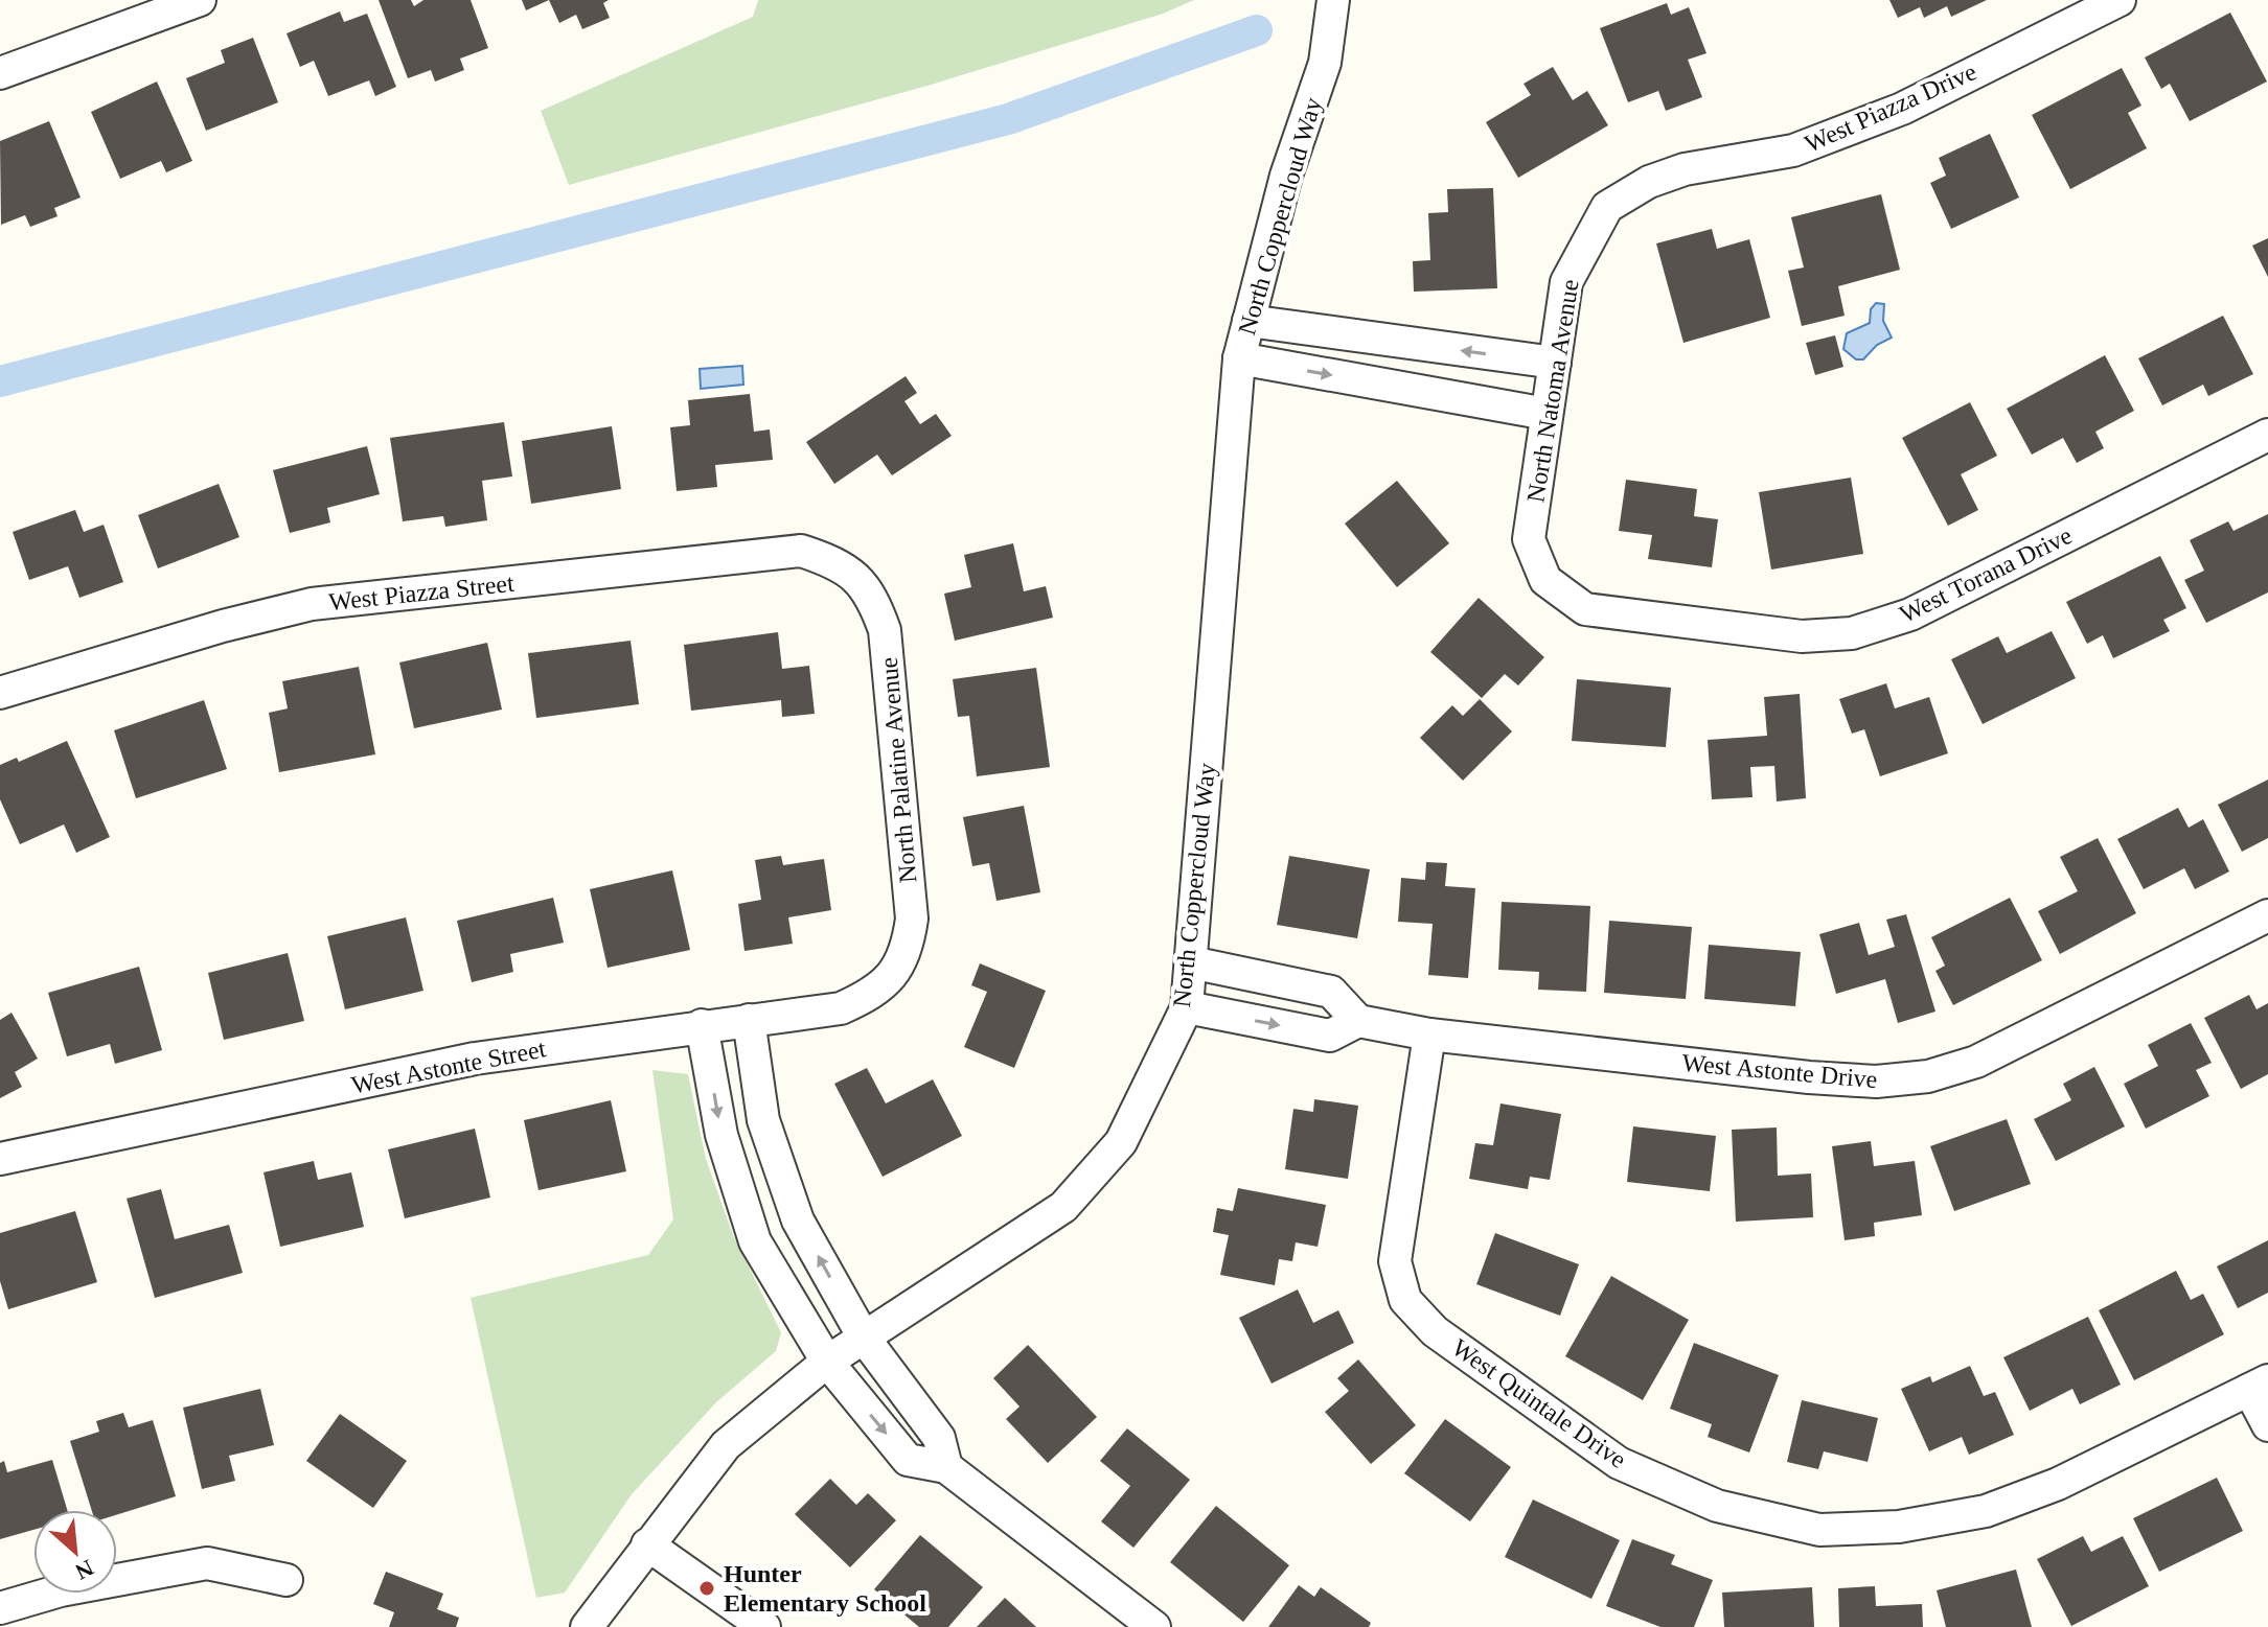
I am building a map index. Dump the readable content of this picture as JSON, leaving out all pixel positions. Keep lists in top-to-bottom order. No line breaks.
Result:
{"streets":{"street":["West Piazza Drive","North Coppercloud Way","North Natoma Avenue","West Torana Drive","West Piazza Street","North Palatine Avenue","West Astonte Street","West Astonte Drive","West Quintale Drive"]},"crossings":[["West Piazza Drive","North Natoma Avenue"],["North Coppercloud Way","West Astonte Drive"],["North Natoma Avenue","West Torana Drive"],["West Piazza Street","North Palatine Avenue"],["North Palatine Avenue","West Astonte Street"],["West Astonte Drive","West Quintale Drive"]],"places":["Hunter Elementary School"],"north":"bottom right"}
